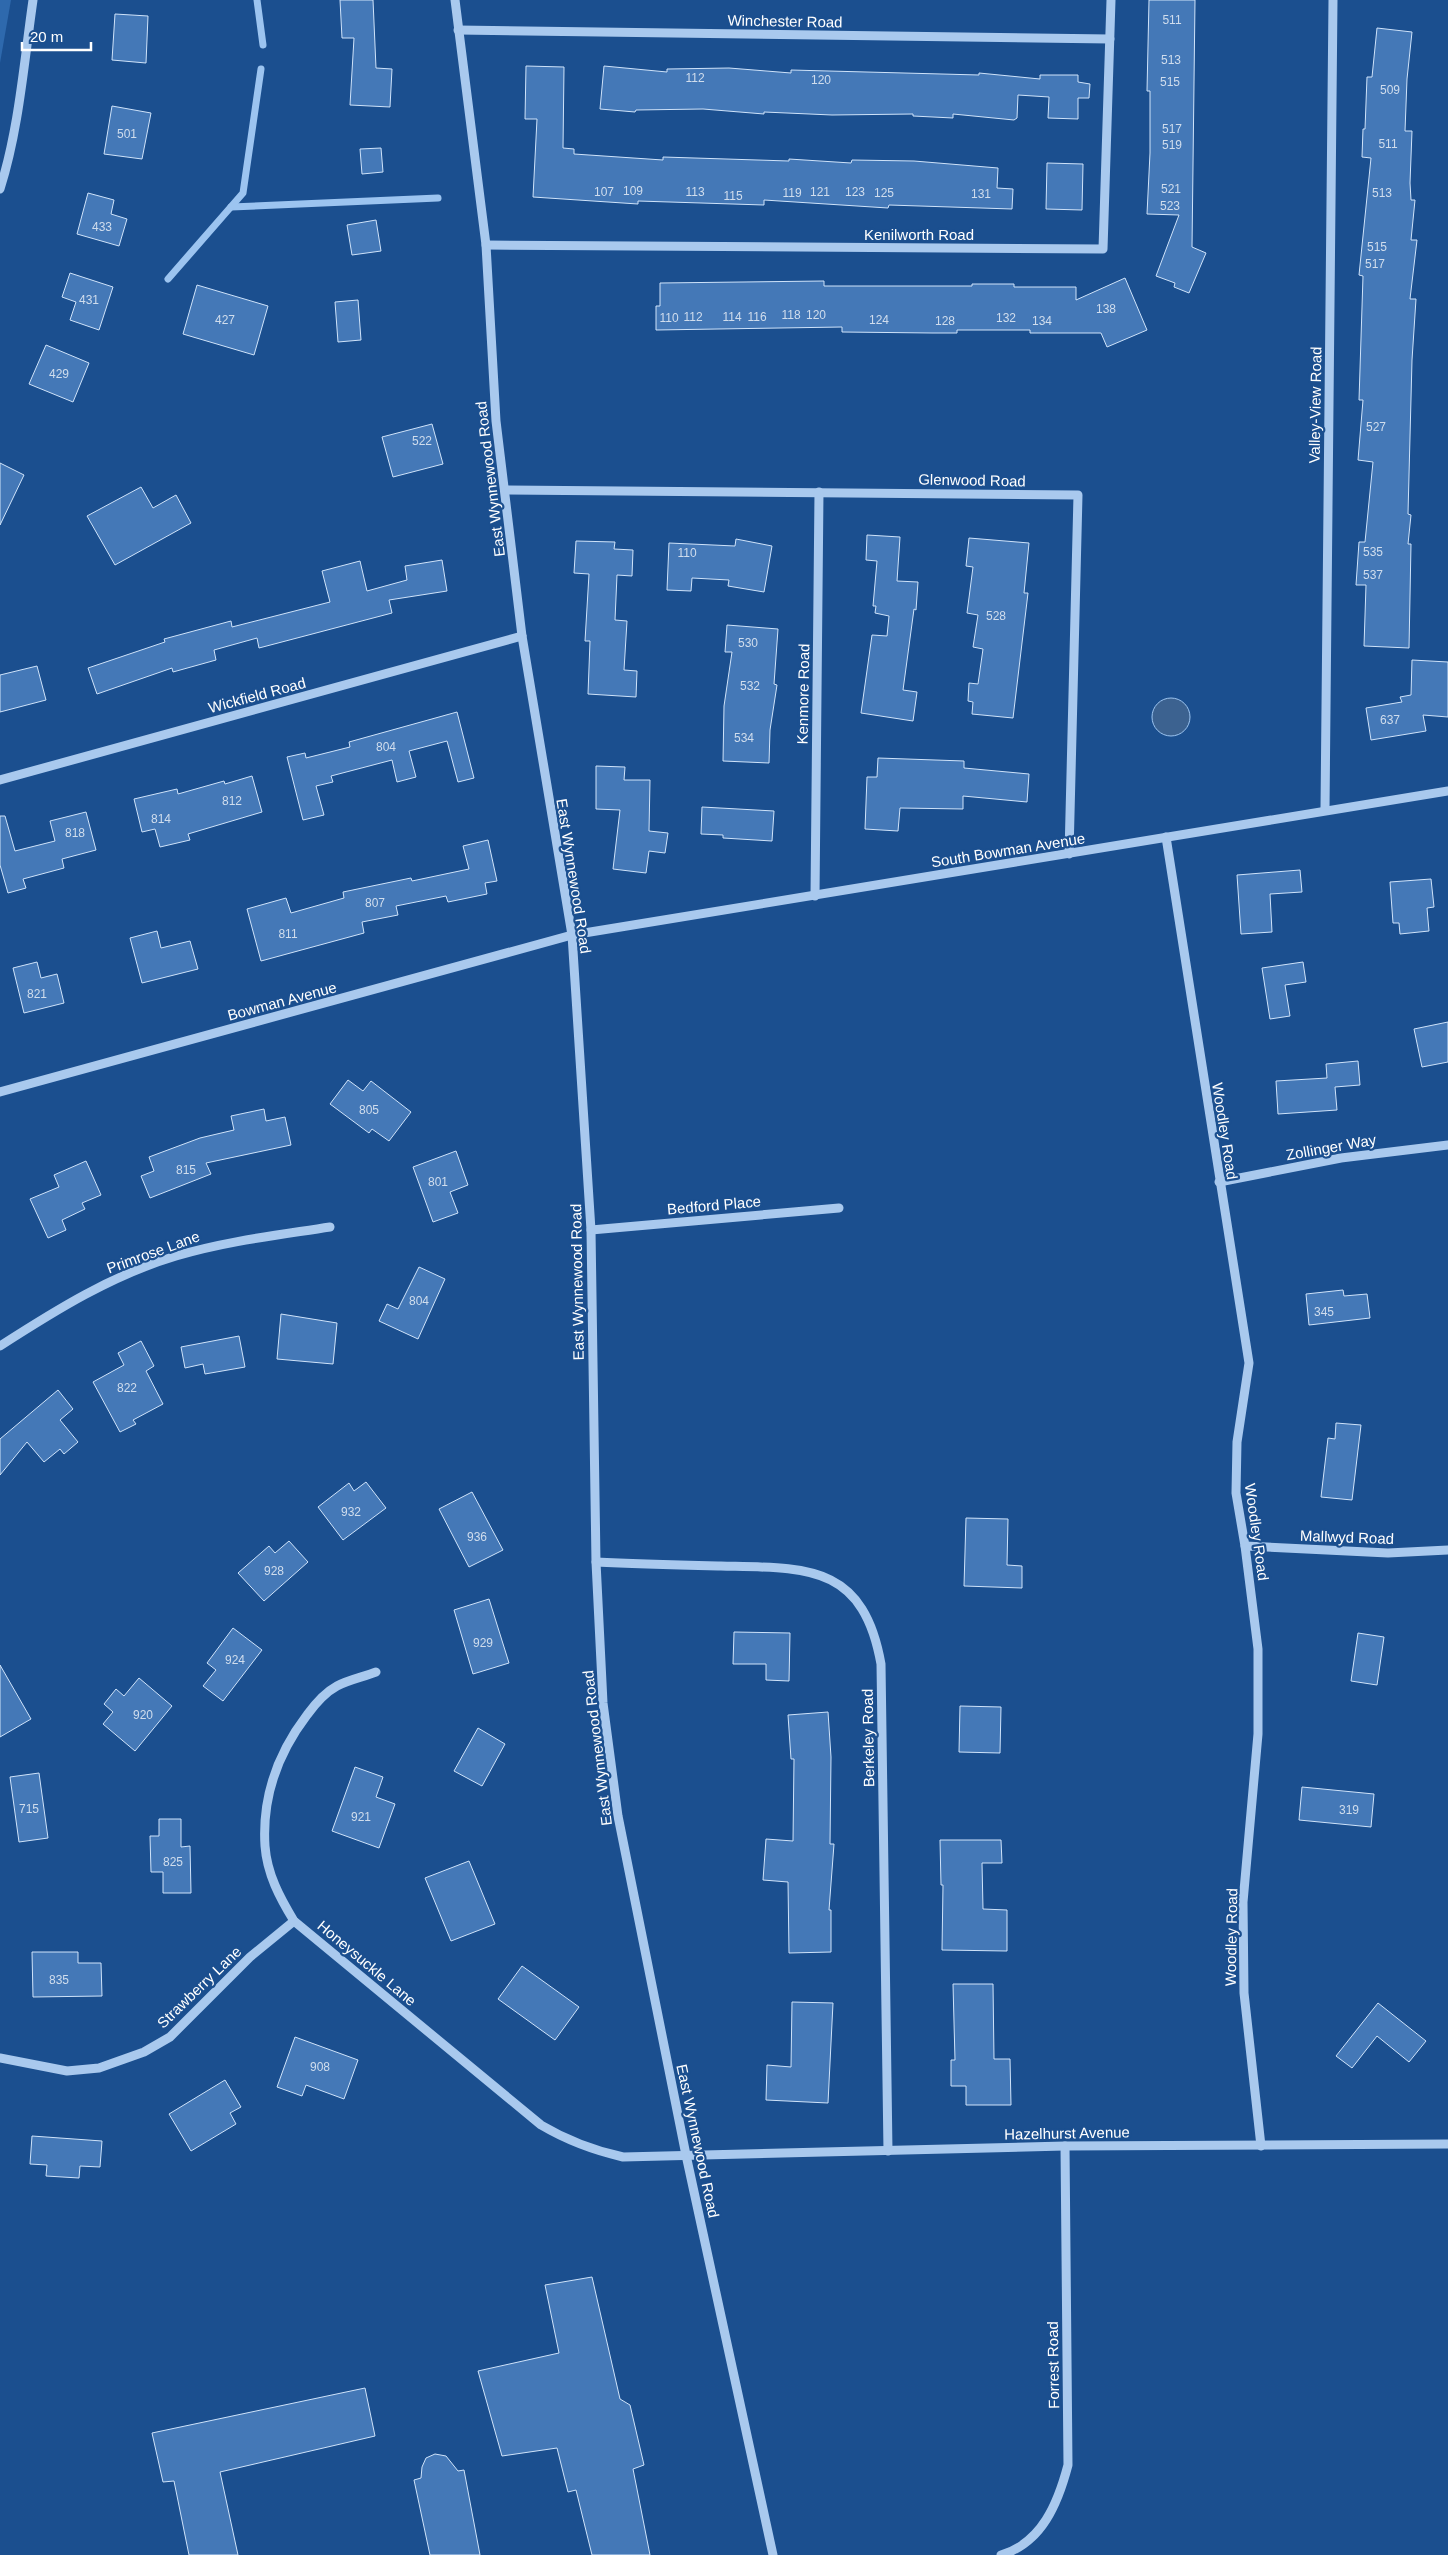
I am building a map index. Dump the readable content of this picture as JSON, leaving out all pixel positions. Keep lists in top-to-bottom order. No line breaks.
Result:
{"streets":{"street":["Winchester Road","Kenilworth Road","Valley-View Road","East Wynnewood Road","Glenwood Road","Kenmore Road","Wickfield Road","South Bowman Avenue","Bowman Avenue","Woodley Road","Zollinger Way","Bedford Place","Primrose Lane","Mallwyd Road","Berkeley Road","Honeysuckle Lane","Strawberry Lane","Hazelhurst Avenue","Forrest Road"]},"crossings":[["Winchester Road","Kenilworth Road"],["Winchester Road","East Wynnewood Road"],["Kenilworth Road","East Wynnewood Road"],["Valley-View Road","South Bowman Avenue"],["East Wynnewood Road","Glenwood Road"],["East Wynnewood Road","Wickfield Road"],["East Wynnewood Road","South Bowman Avenue"],["East Wynnewood Road","Bowman Avenue"],["East Wynnewood Road","Bedford Place"],["East Wynnewood Road","Berkeley Road"],["East Wynnewood Road","Honeysuckle Lane"],["East Wynnewood Road","Hazelhurst Avenue"],["Glenwood Road","Kenmore Road"],["Glenwood Road","South Bowman Avenue"],["Kenmore Road","South Bowman Avenue"],["South Bowman Avenue","Bowman Avenue"],["South Bowman Avenue","Woodley Road"],["Woodley Road","Zollinger Way"],["Woodley Road","Mallwyd Road"],["Woodley Road","Hazelhurst Avenue"],["Berkeley Road","Hazelhurst Avenue"],["Honeysuckle Lane","Strawberry Lane"],["Honeysuckle Lane","Hazelhurst Avenue"],["Hazelhurst Avenue","Forrest Road"]],"house_numbers":["511","513","112","120","515","509","517","501","511","519","521","109","107","113","121","123","119","125","513","131","115","523","433","515","517","431","138","118","120","112","114","116","110","132","427","124","128","134","429","527","522","535","110","537","528","530","532","637","534","804","812","814","818","807","811","821","805","815","801","804","345","822","932","936","928","929","924","920","715","319","921","825","835","908"],"scale_bar":"20 m"}
